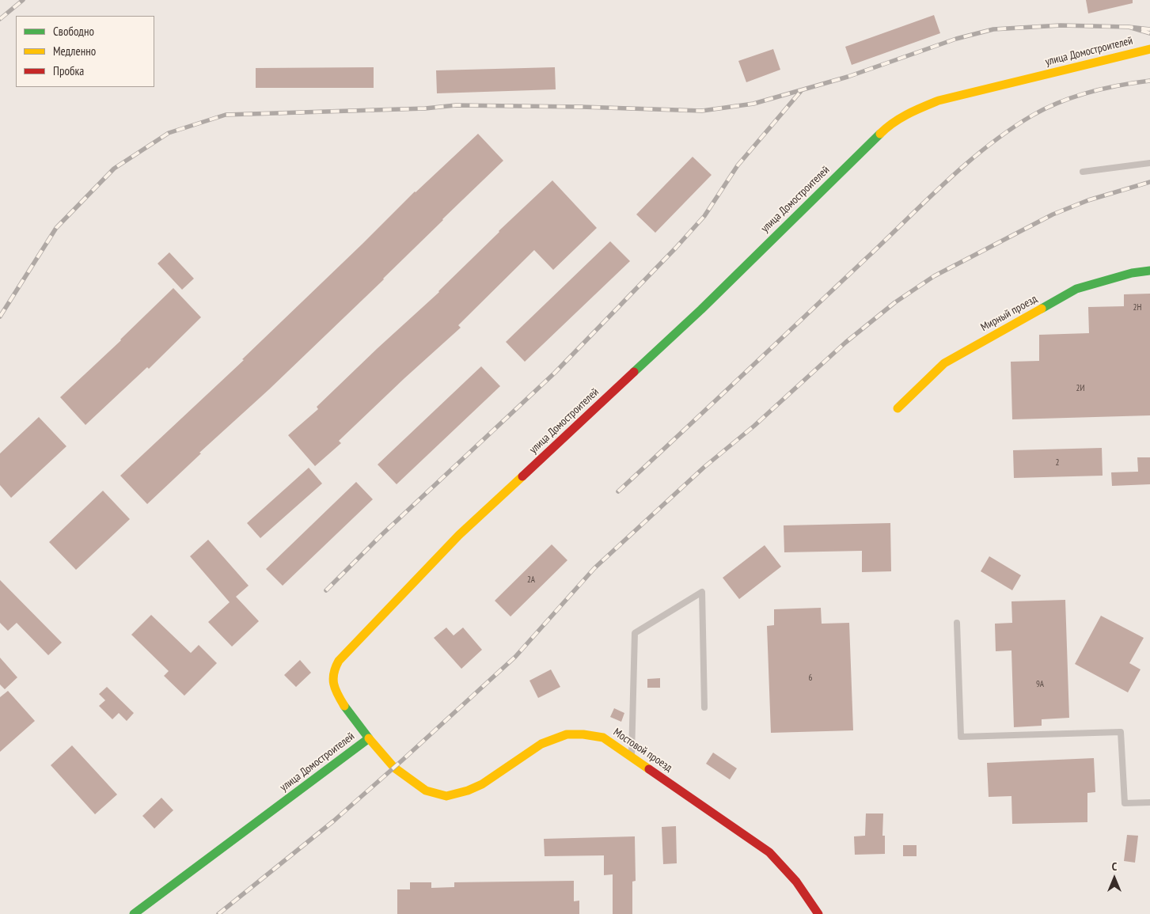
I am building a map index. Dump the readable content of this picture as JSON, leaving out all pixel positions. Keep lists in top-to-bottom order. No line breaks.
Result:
{"streets":{"street":["улица Домостроителей","Мирный проезд","Мостовой проезд"]},"crossings":[["улица Домостроителей","Мостовой проезд"]],"house_numbers":["2Н","2И","2","2А","6","9А"],"legend":["Свободно","Медленно","Пробка"],"north":"top"}
